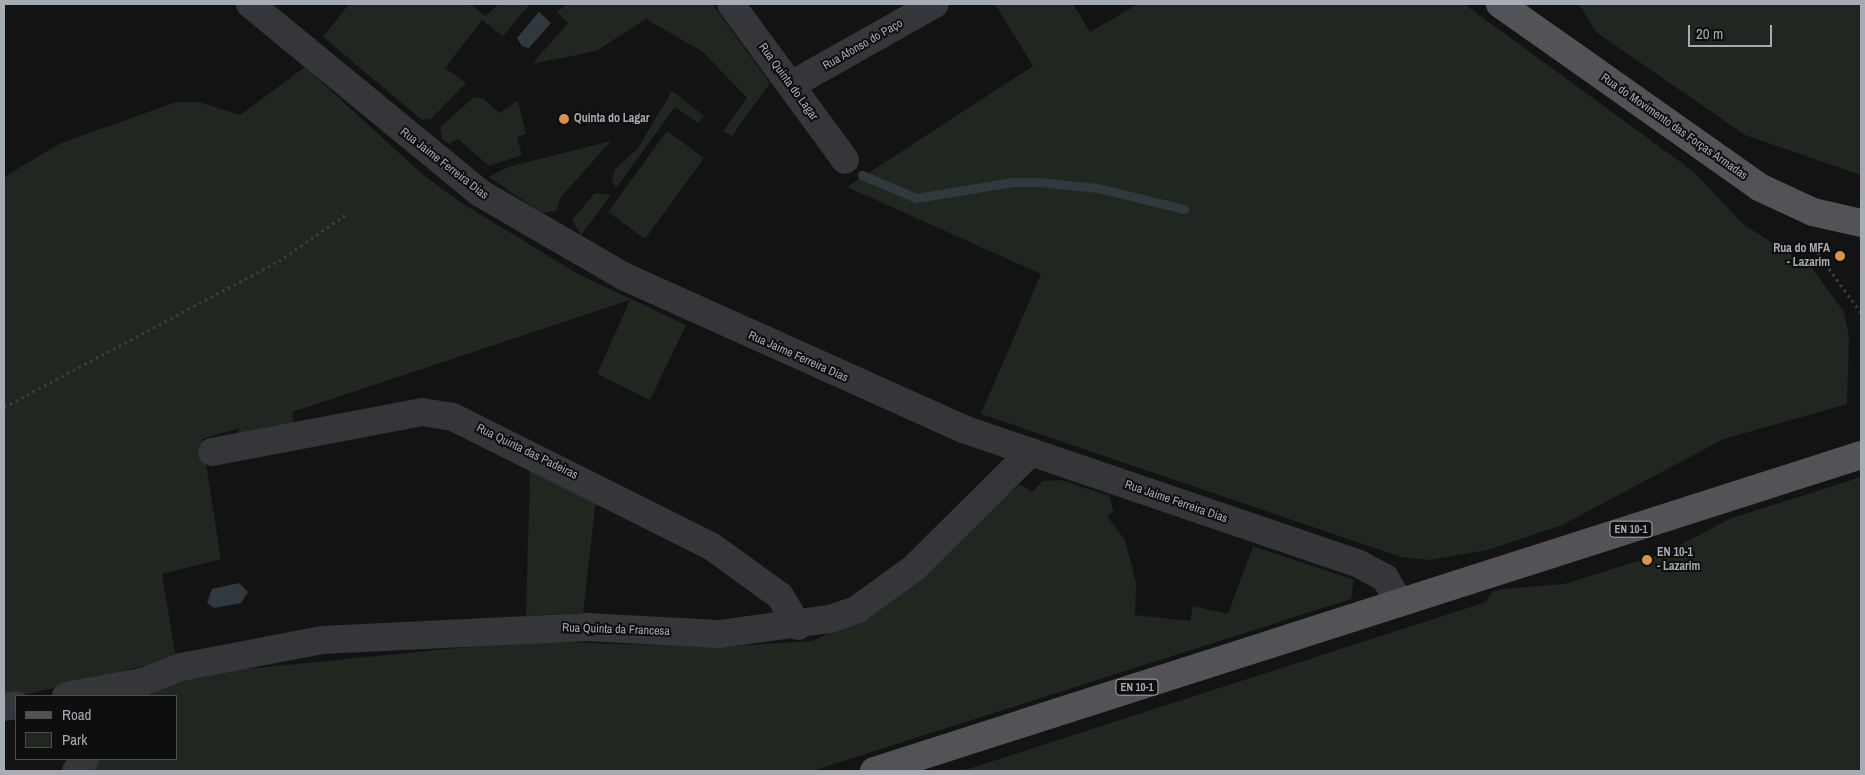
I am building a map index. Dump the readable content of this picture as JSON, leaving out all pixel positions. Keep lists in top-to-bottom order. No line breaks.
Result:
{"streets":{"main road":["Rua do Movimento das Forças Armadas","EN 10-1"],"street":["Rua Afonso do Paço","Rua Quinta do Lagar","Rua Jaime Ferreira Dias","Rua Quinta das Padeiras","Rua Quinta da Francesa"]},"crossings":[["Rua Afonso do Paço","Rua Quinta do Lagar"],["Rua Jaime Ferreira Dias","EN 10-1"],["Rua Jaime Ferreira Dias","Rua Quinta da Francesa"],["Rua Quinta das Padeiras","Rua Quinta da Francesa"]],"places":["Quinta do Lagar","Rua do MFA - Lazarim","EN 10-1 - Lazarim"],"legend":["Road","Park"],"scale_bar":"20 m"}
